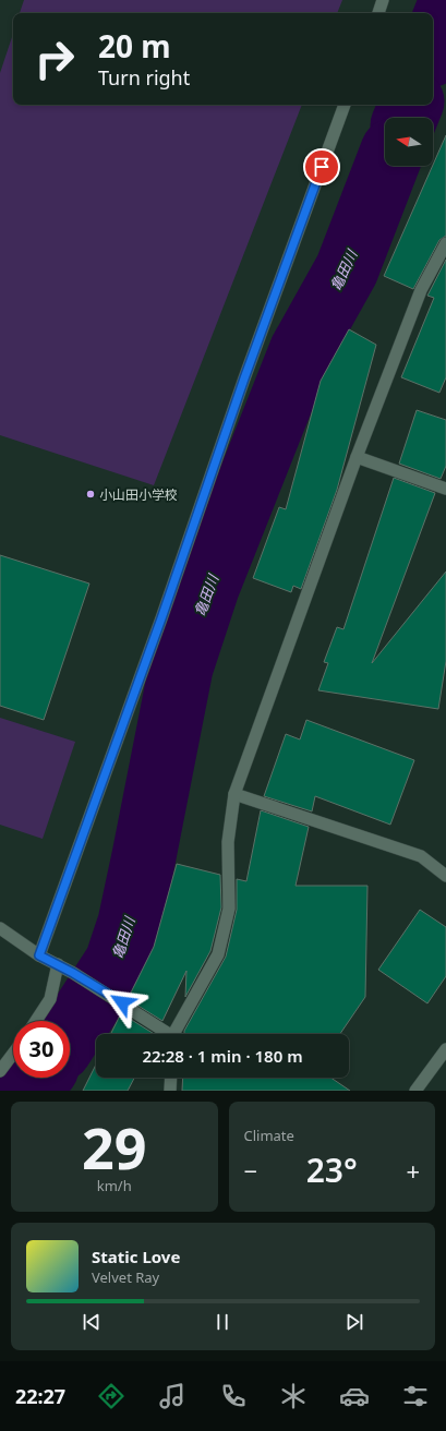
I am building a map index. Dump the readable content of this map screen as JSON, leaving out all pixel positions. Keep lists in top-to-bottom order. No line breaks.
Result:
{"water":["亀田川"],"places":["小山田小学校"],"north":"left","page":{"turn":["20 m","Turn right"],"limit":"30","trip":"22:28 · 1 min · 180 m","tile":[["29","km/h"],"Climate"],"heat":["−","23°","+"],"song":["Static Love","Velvet Ray"],"tabs":"22:27"}}
